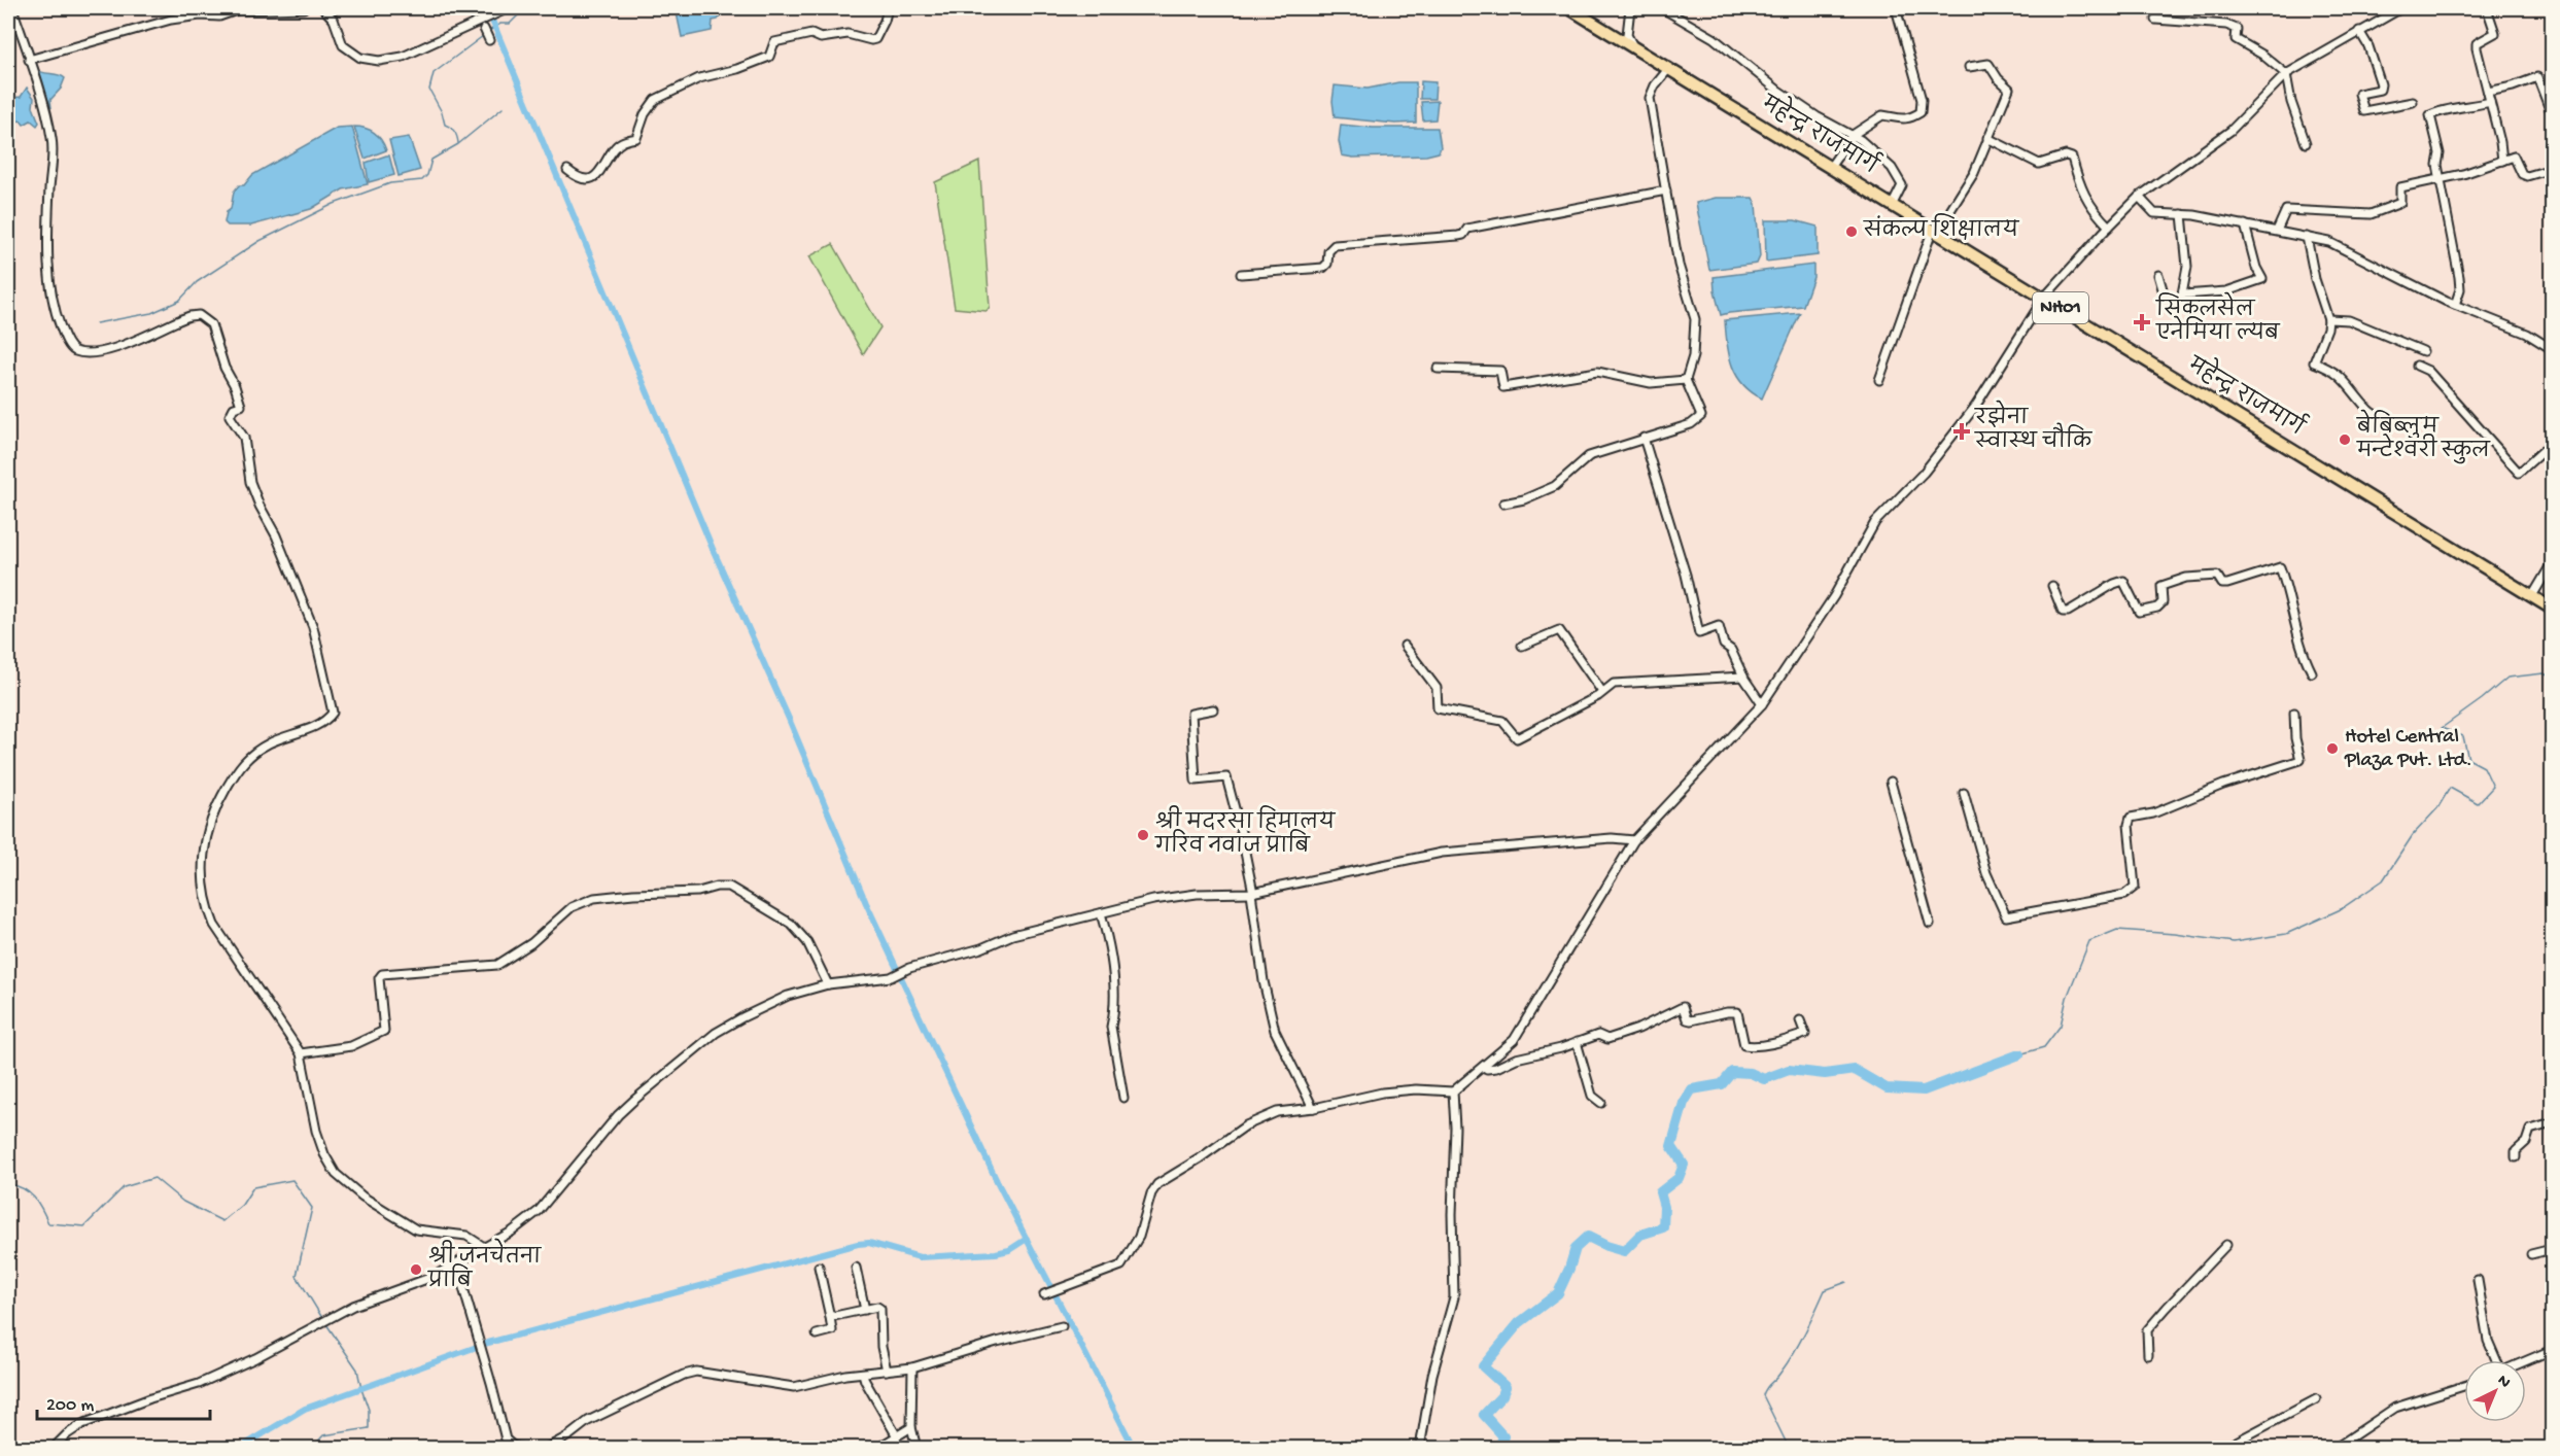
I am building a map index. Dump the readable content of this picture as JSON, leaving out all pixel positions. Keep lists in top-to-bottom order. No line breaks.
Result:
{"streets":{"highway":["महेन्द्र राजमार्ग","NH01"]},"places":{"other":["संकल्प शिक्षालय","बेबिब्लुम मन्टेश्वरी स्कुल","Hotel Central Plaza Pvt. Ltd.","श्री मदरसा हिमालय गरिव नवाज प्राबि","श्री जनचेतना प्राबि"],"health":["सिकलसेल एनेमिया ल्यब","रझेना स्वास्थ चौकि"]},"scale_bar":"200 m","north":"top right"}
